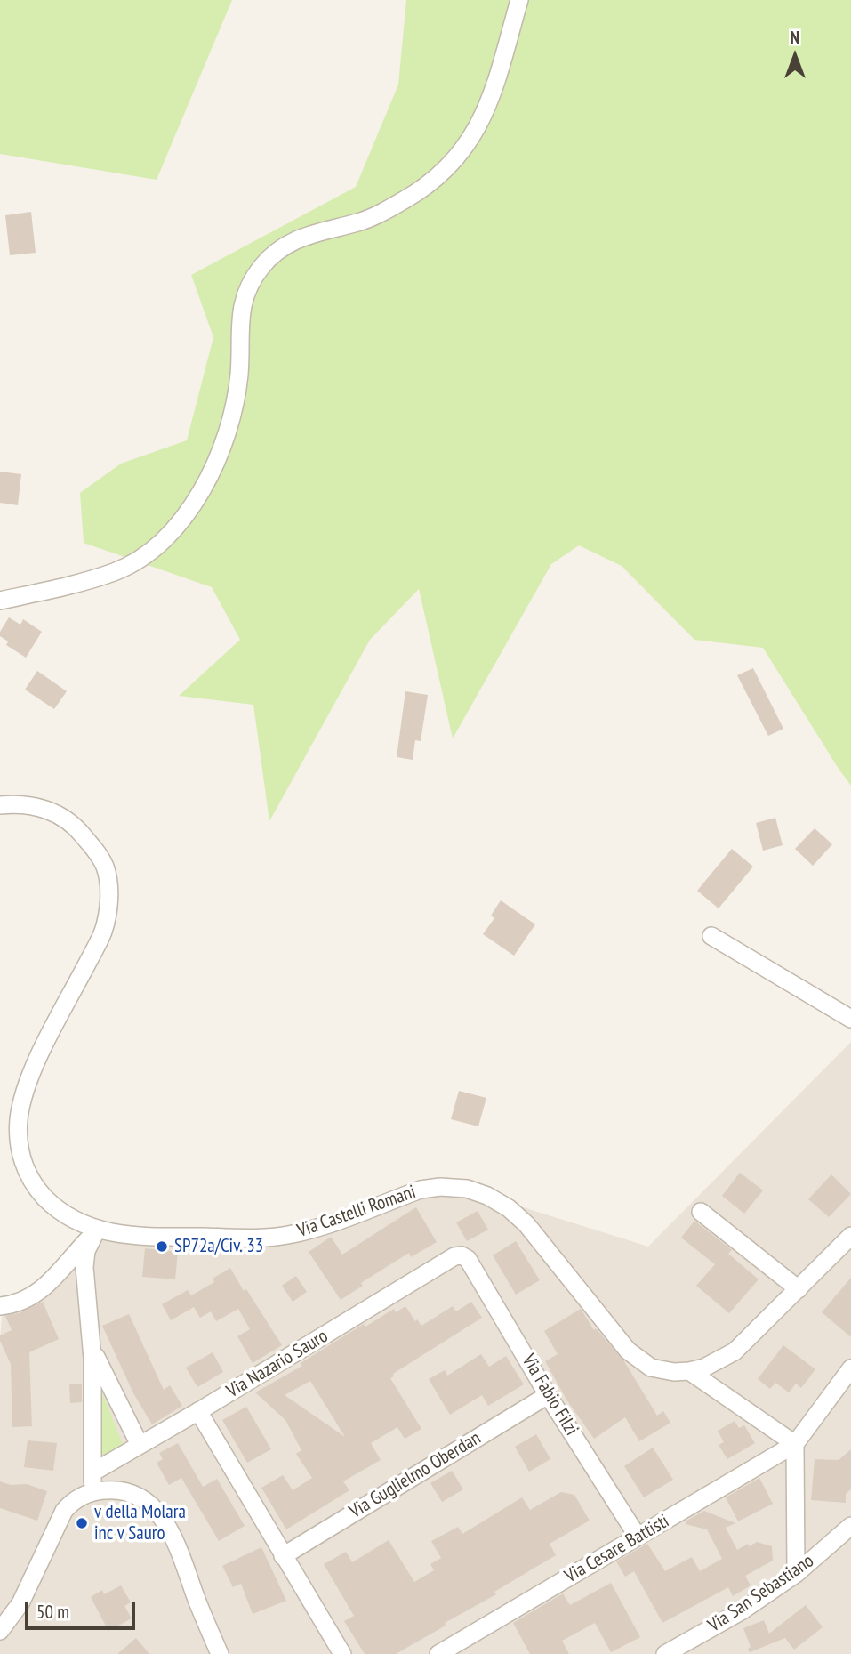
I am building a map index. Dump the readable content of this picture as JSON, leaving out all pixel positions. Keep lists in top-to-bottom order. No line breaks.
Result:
{"streets":{"street":["Via Castelli Romani","Via Nazario Sauro","Via Fabio Filzi","Via Guglielmo Oberdan","Via Cesare Battisti","Via San Sebastiano"]},"crossings":[["Via Nazario Sauro","Via Fabio Filzi"],["Via Fabio Filzi","Via Guglielmo Oberdan"],["Via Fabio Filzi","Via Cesare Battisti"]],"places":["SP72a/Civ. 33","v della Molara inc v Sauro"],"scale_bar":"50 m","north":"top"}
